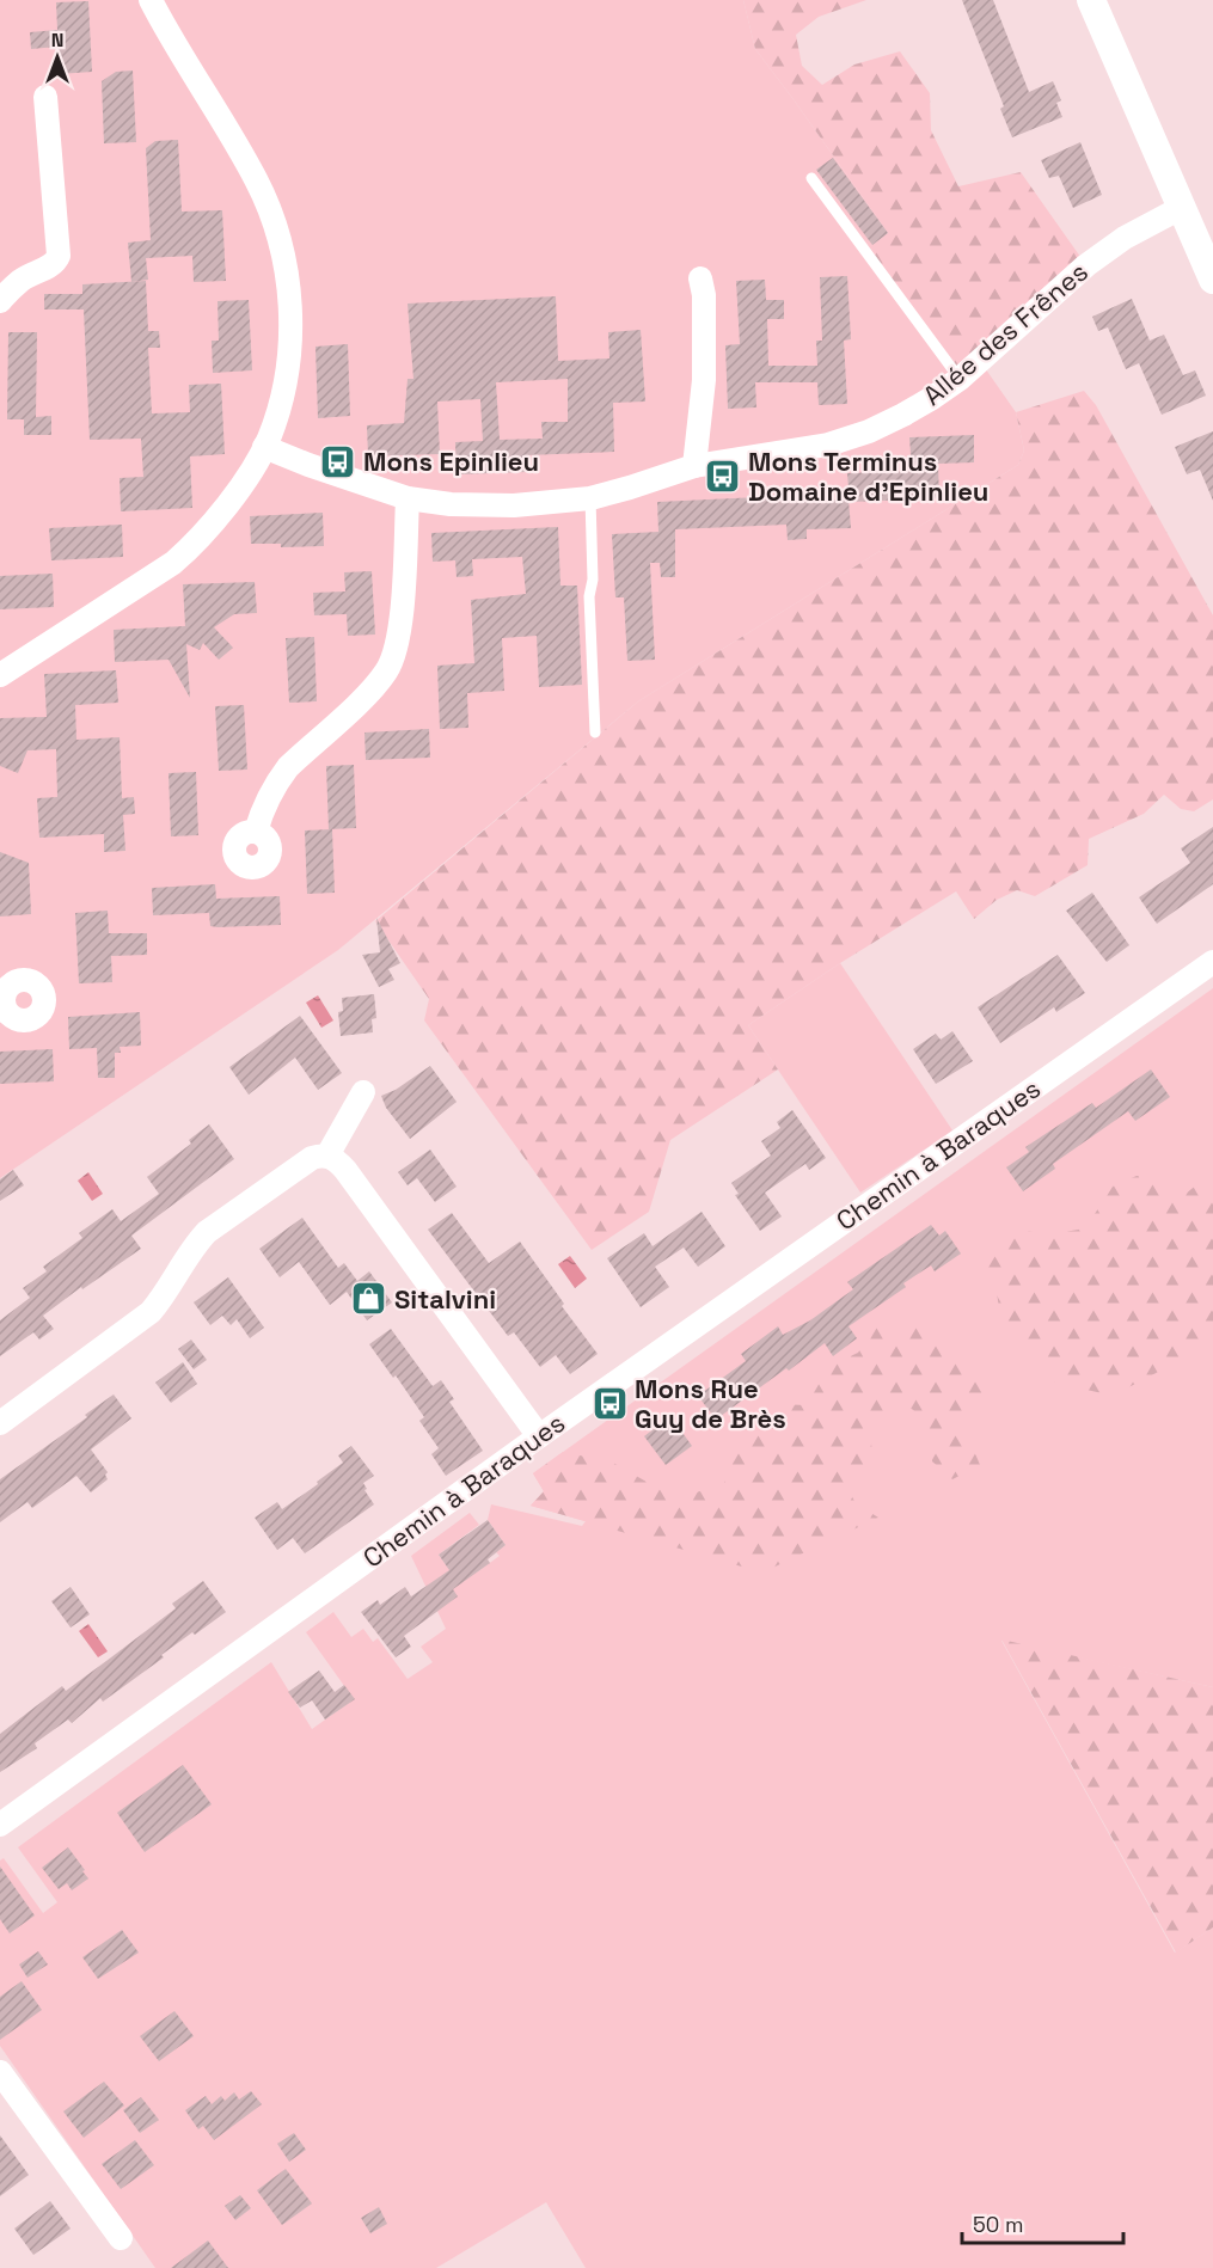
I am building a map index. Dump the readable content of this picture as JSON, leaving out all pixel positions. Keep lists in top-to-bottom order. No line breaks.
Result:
{"streets":{"street":["Allée des Frênes","Chemin à Baraques"]},"places":{"bus stop":["Mons Epinlieu","Mons Terminus Domaine d'Epinlieu","Mons Rue Guy de Brès"],"shop":["Sitalvini"]},"scale_bar":"50 m","north":"top"}
